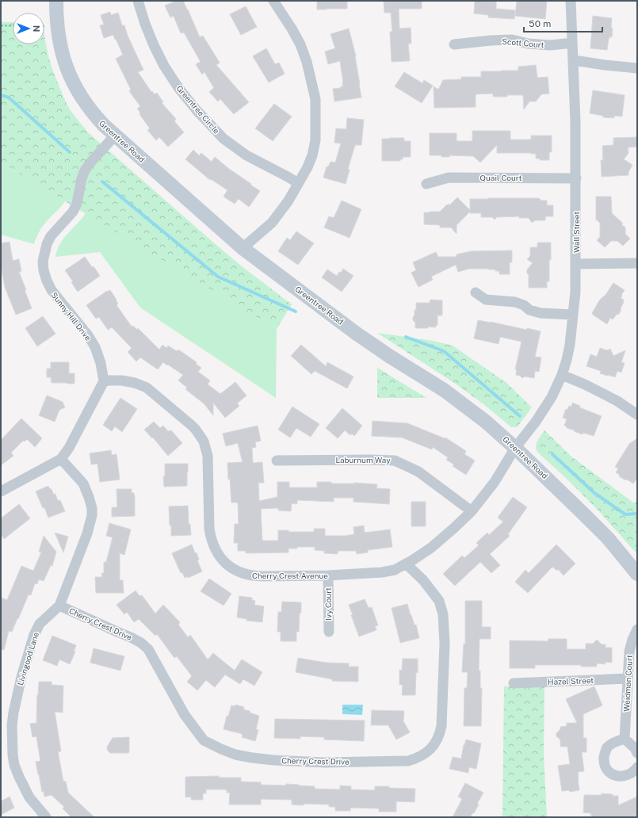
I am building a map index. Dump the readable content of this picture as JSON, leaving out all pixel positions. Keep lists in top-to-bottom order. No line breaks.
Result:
{"streets":{"street":["Scott Court","Greentree Circle","Greentree Road","Quail Court","Wall Street","Sunny Hill Drive","Laburnum Way","Cherry Crest Avenue","Ivy Court","Cherry Crest Drive","Livingood Lane","Hazel Street","Weidman Court"]},"crossings":[["Scott Court","Wall Street"],["Greentree Road","Wall Street"],["Greentree Road","Sunny Hill Drive"],["Greentree Road","Cherry Crest Avenue"],["Quail Court","Wall Street"],["Wall Street","Cherry Crest Avenue"],["Sunny Hill Drive","Cherry Crest Avenue"],["Laburnum Way","Cherry Crest Avenue"],["Cherry Crest Avenue","Ivy Court"],["Cherry Crest Avenue","Cherry Crest Drive"],["Cherry Crest Drive","Livingood Lane"],["Hazel Street","Weidman Court"]],"scale_bar":"50 m","north":"right"}
